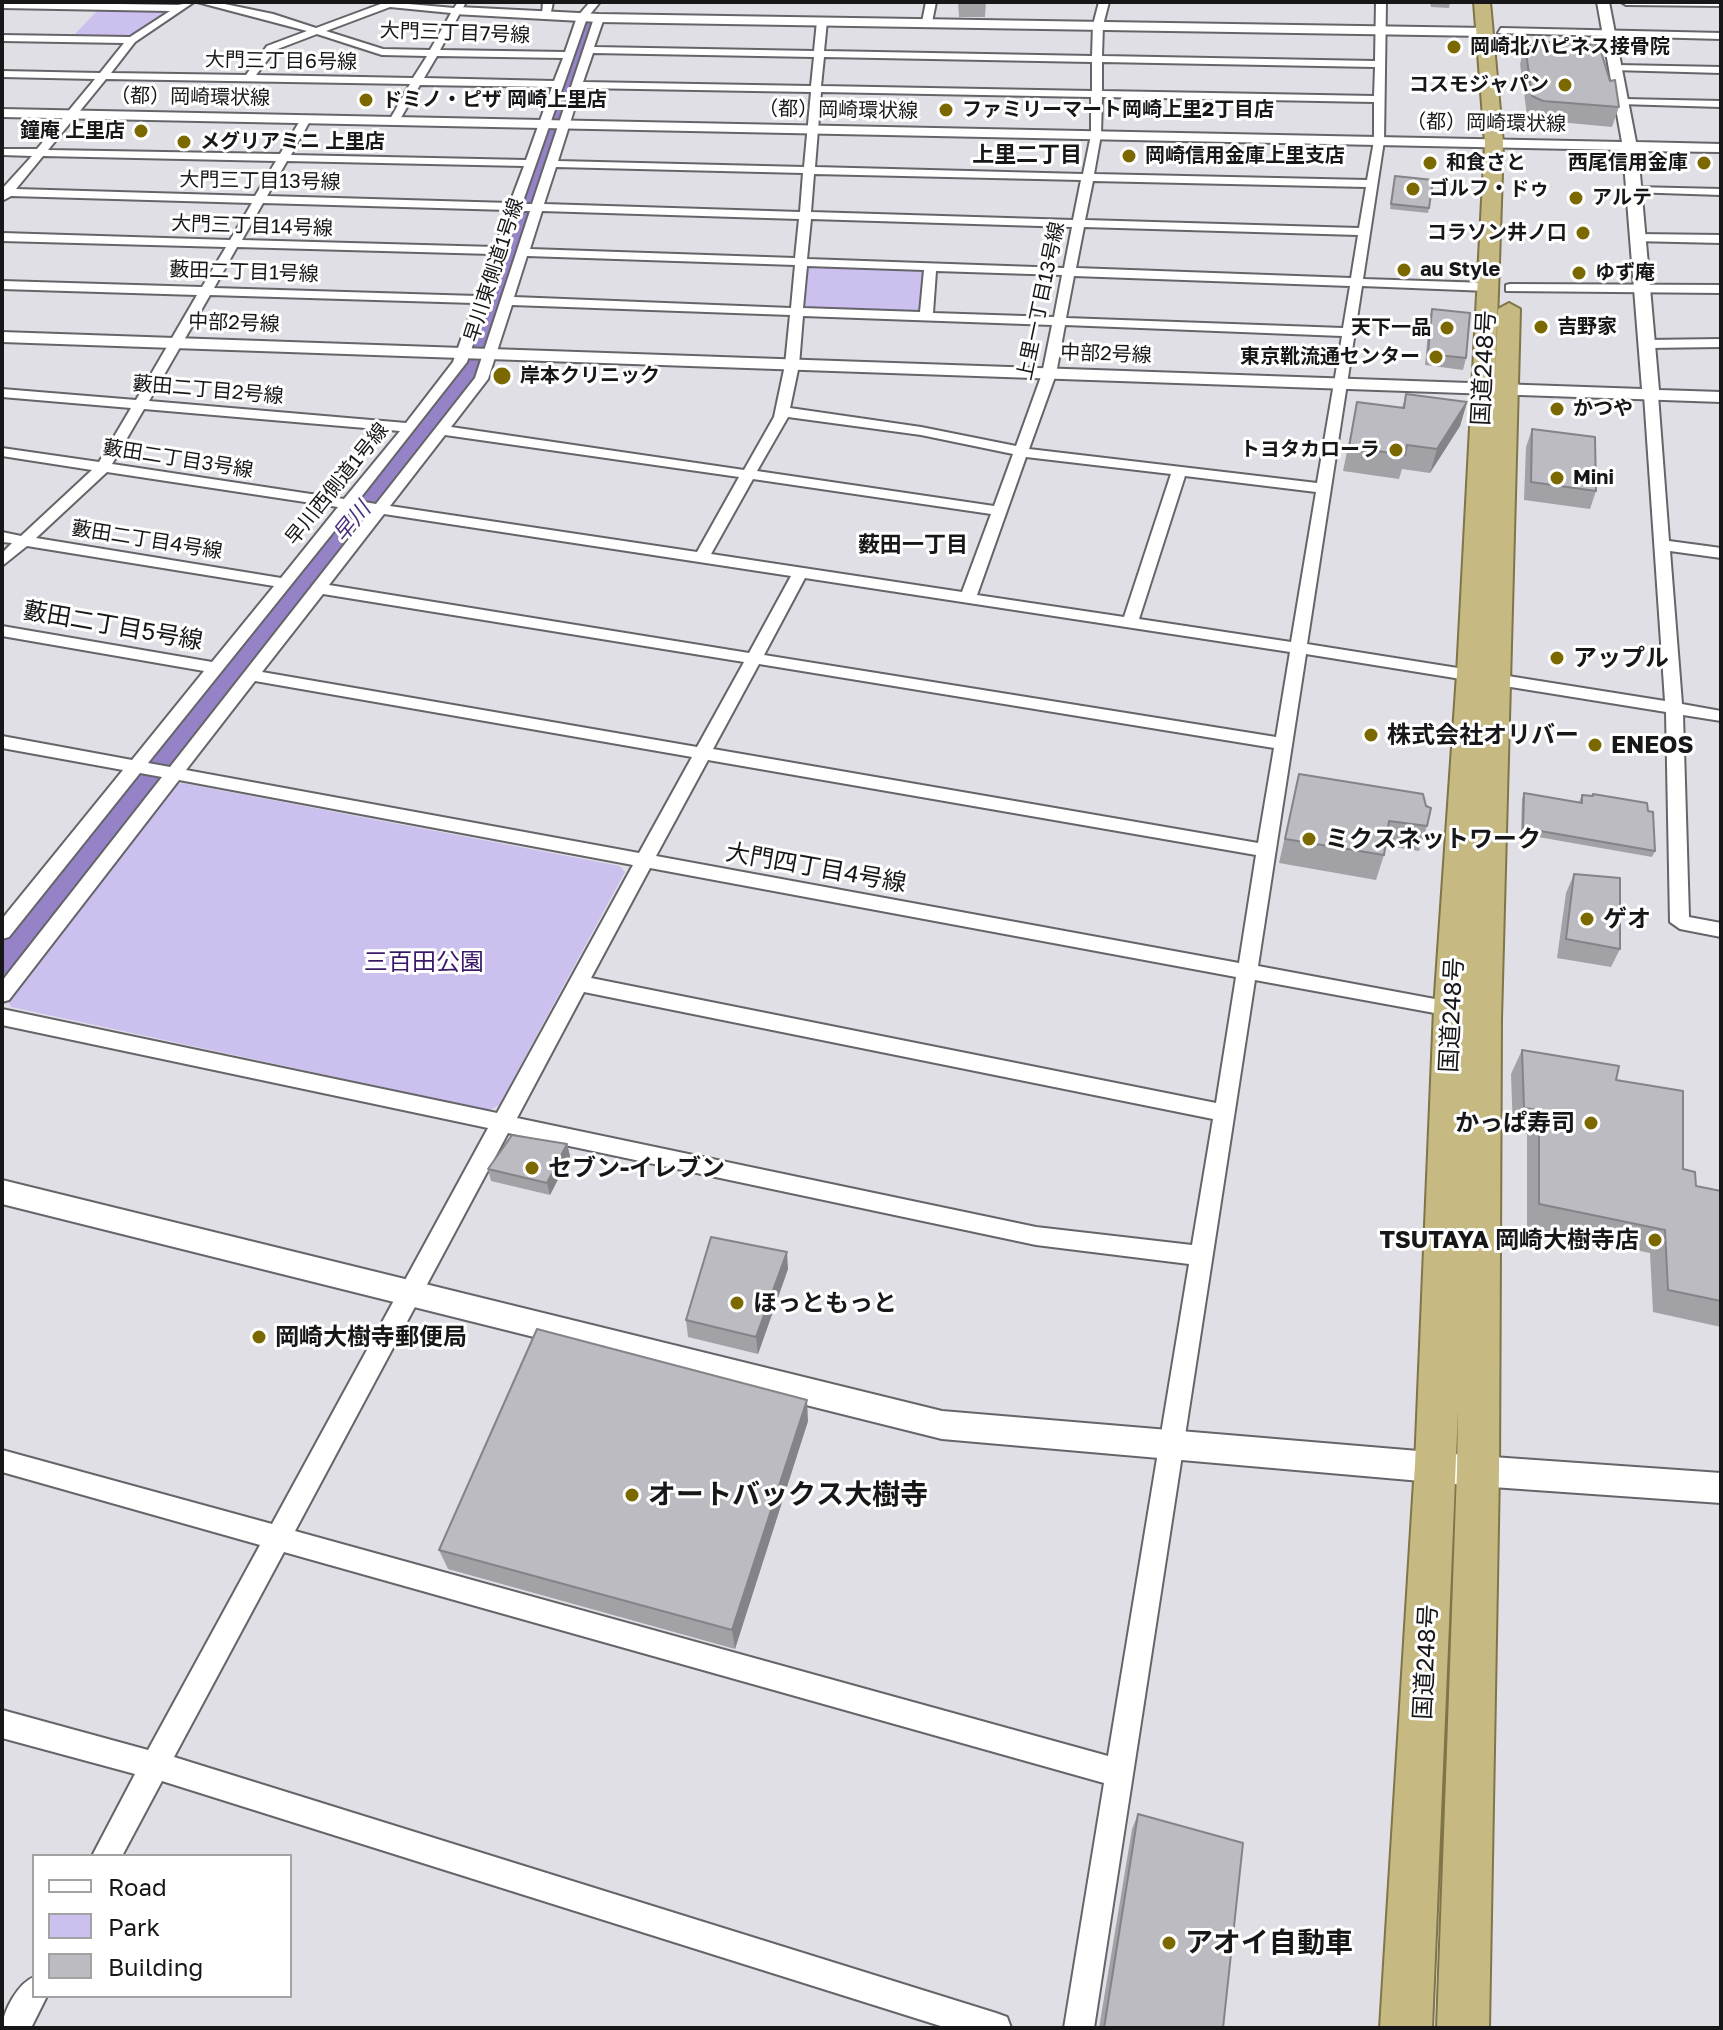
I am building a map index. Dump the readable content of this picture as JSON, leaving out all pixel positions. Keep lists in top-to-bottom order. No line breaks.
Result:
{"streets":{"highway":["国道248号"],"street":["大門三丁目7号線","大門三丁目6号線","（都）岡崎環状線","大門三丁目13号線","大門三丁目14号線","早川東側道1号線","藪田二丁目1号線","上里一丁目13号線","中部2号線","藪田二丁目2号線","藪田二丁目3号線","早川西側道1号線","藪田二丁目4号線","藪田二丁目5号線","大門四丁目4号線"]},"crossings":[["大門三丁目7号線","早川西側道1号線"],["大門三丁目6号線","早川西側道1号線"],["（都）岡崎環状線","早川東側道1号線"],["（都）岡崎環状線","上里一丁目13号線"],["（都）岡崎環状線","国道248号"],["（都）岡崎環状線","早川西側道1号線"],["大門三丁目13号線","早川東側道1号線"],["大門三丁目13号線","上里一丁目13号線"],["大門三丁目13号線","早川西側道1号線"],["大門三丁目14号線","早川西側道1号線"],["早川東側道1号線","中部2号線"],["早川東側道1号線","藪田二丁目3号線"],["藪田二丁目1号線","早川西側道1号線"],["上里一丁目13号線","中部2号線"],["上里一丁目13号線","藪田二丁目3号線"],["中部2号線","国道248号"],["中部2号線","早川西側道1号線"],["国道248号","藪田二丁目3号線"],["国道248号","大門四丁目4号線"],["藪田二丁目2号線","早川西側道1号線"],["藪田二丁目3号線","早川西側道1号線"],["早川西側道1号線","藪田二丁目4号線"],["早川西側道1号線","藪田二丁目5号線"],["早川西側道1号線","大門四丁目4号線"]],"districts":["上里二丁目","薮田一丁目"],"water":["早川"],"parks":["三百田公園"],"places":["岡崎北ハピネス接骨院","コスモジャパン","ドミノ・ピザ 岡崎上里店","ファミリーマート岡崎上里2丁目店","鐘庵 上里店","メグリアミニ 上里店","岡崎信用金庫上里支店","和食さと","西尾信用金庫","ゴルフ・ドゥ","アルテ","コラソン井ノ口","au Style","ゆず庵","吉野家","天下一品","東京靴流通センター","岸本クリニック","かつや","トヨタカローラ","Mini","アップル","株式会社オリバー","ENEOS","ミクスネットワーク","ゲオ","かっぱ寿司","セブン-イレブン","TSUTAYA 岡崎大樹寺店","ほっともっと","岡崎大樹寺郵便局","オートバックス大樹寺","アオイ自動車"],"legend":["Road","Park","Building"]}
